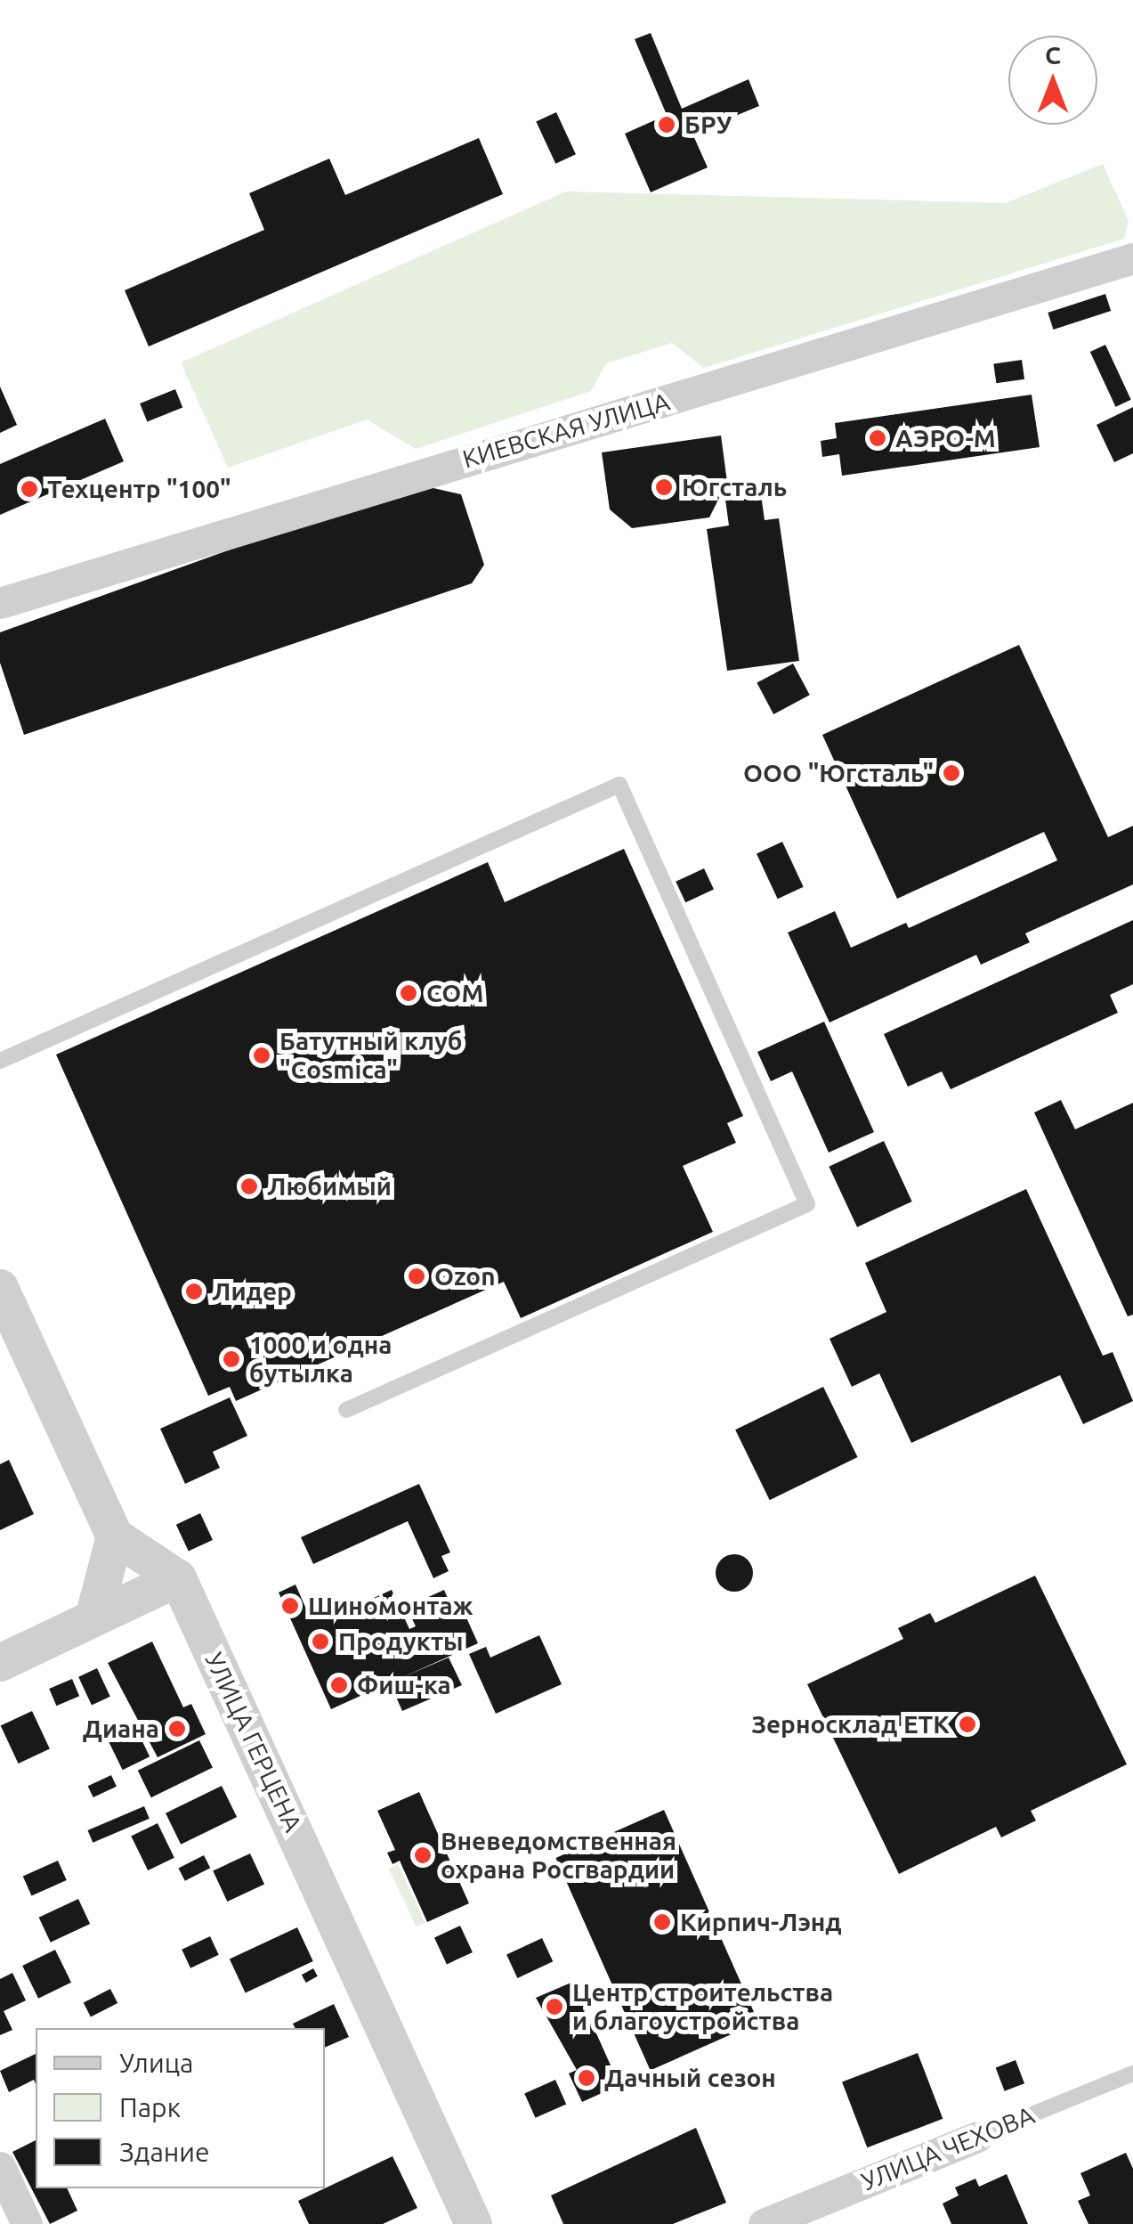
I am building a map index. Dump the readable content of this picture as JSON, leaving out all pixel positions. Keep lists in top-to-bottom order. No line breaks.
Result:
{"streets":{"street":["КИЕВСКАЯ УЛИЦА","УЛИЦА ГЕРЦЕНА","УЛИЦА ЧЕХОВА"]},"places":["БРУ","АЭРО-М","Югсталь","Техцентр \"100\"","ООО \"Югсталь\"","СОМ","Батутный клуб \"Cosmica\"","Любимый","Ozon","Лидер","1000 и одна бутылка","Шиномонтаж","Продукты","Фиш-ка","Зерносклад ЕТК","Диана","Вневедомственная охрана Росгвардии","Кирпич-Лэнд","Центр строительства и благоустройства","Дачный сезон"],"legend":["Улица","Парк","Здание"],"north":"top"}
